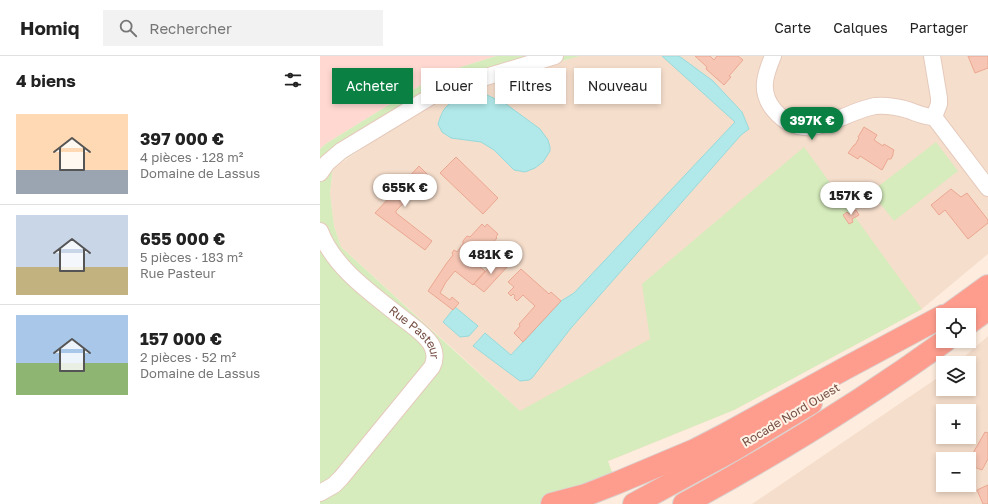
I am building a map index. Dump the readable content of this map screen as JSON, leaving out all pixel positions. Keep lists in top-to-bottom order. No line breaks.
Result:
{"streets":{"highway":["Rocade Nord Ouest"],"street":["Rue Pasteur"]},"page":{"header":"Homiq","search":"Rechercher","nav":["Carte","Calques","Partager"],"heading":"4 biens","chip":["Acheter","Louer","Filtres","Nouveau"],"list":[{"name":"397 000 €","note":"4 pièces · 128 m² · Domaine de Lassus"},{"name":"655 000 €","note":"5 pièces · 183 m² · Rue Pasteur"},{"name":"157 000 €","note":"2 pièces · 52 m² · Domaine de Lassus"}],"price":["397K €","655K €","157K €","481K €"],"map_buttons":["+","−"]}}
